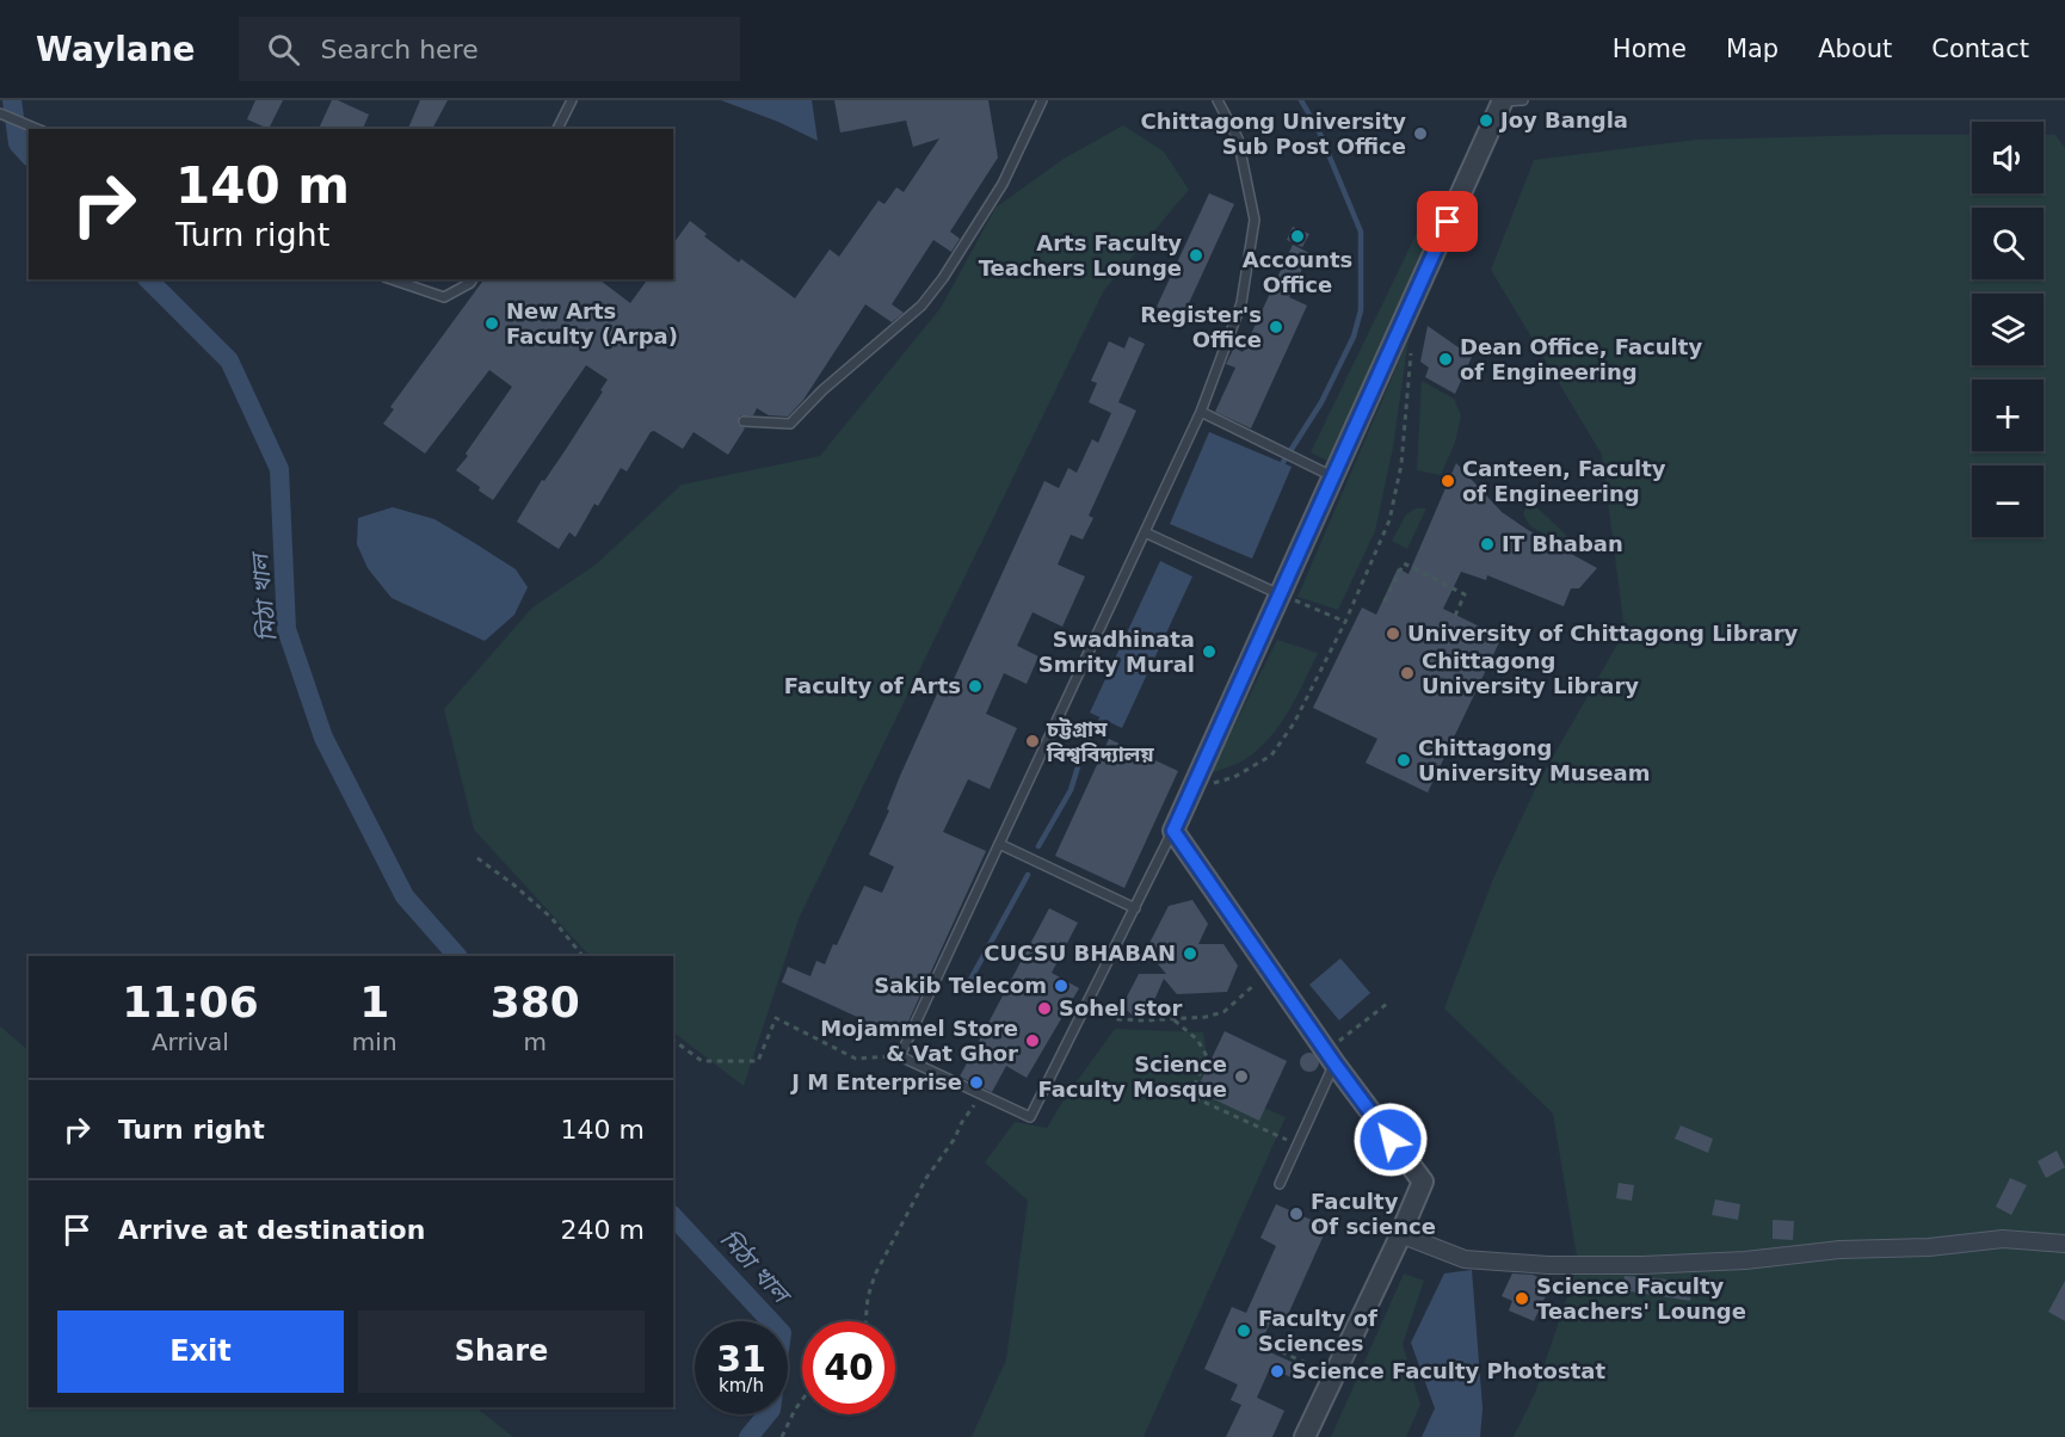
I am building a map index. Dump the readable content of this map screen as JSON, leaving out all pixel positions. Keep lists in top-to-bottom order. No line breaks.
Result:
{"water":["মিঠা খাল"],"places":["Joy Bangla","Chittagong University Sub Post Office","Accounts Office","Arts Faculty Teachers Lounge","New Arts Faculty (Arpa)","Register's Office","Dean Office, Faculty of Engineering","Canteen, Faculty of Engineering","IT Bhaban","University of Chittagong Library","Swadhinata Smrity Mural","Chittagong University Library","Faculty of Arts","চট্টগ্রাম বিশ্ববিদ্যালয়","Chittagong University Museam","CUCSU BHABAN","Sakib Telecom","Sohel stor","Mojammel Store & Vat Ghor","Science Faculty Mosque","J M Enterprise","Faculty Of science","Science Faculty Teachers' Lounge","Faculty of Sciences","Science Faculty Photostat"],"page":{"header":"Waylane","search":"Search here","nav":["Home","Map","About","Contact"],"map_buttons":["+","−"],"turn":["140 m","Turn right"],"eta":["11:06","Arrival","1","min","380","m"],"list":[{"name":"Turn right","value":"140 m"},{"name":"Arrive at destination","value":"240 m"}],"buttons":["Exit","Share"],"speed":"31 km/h","limit":"40"}}
